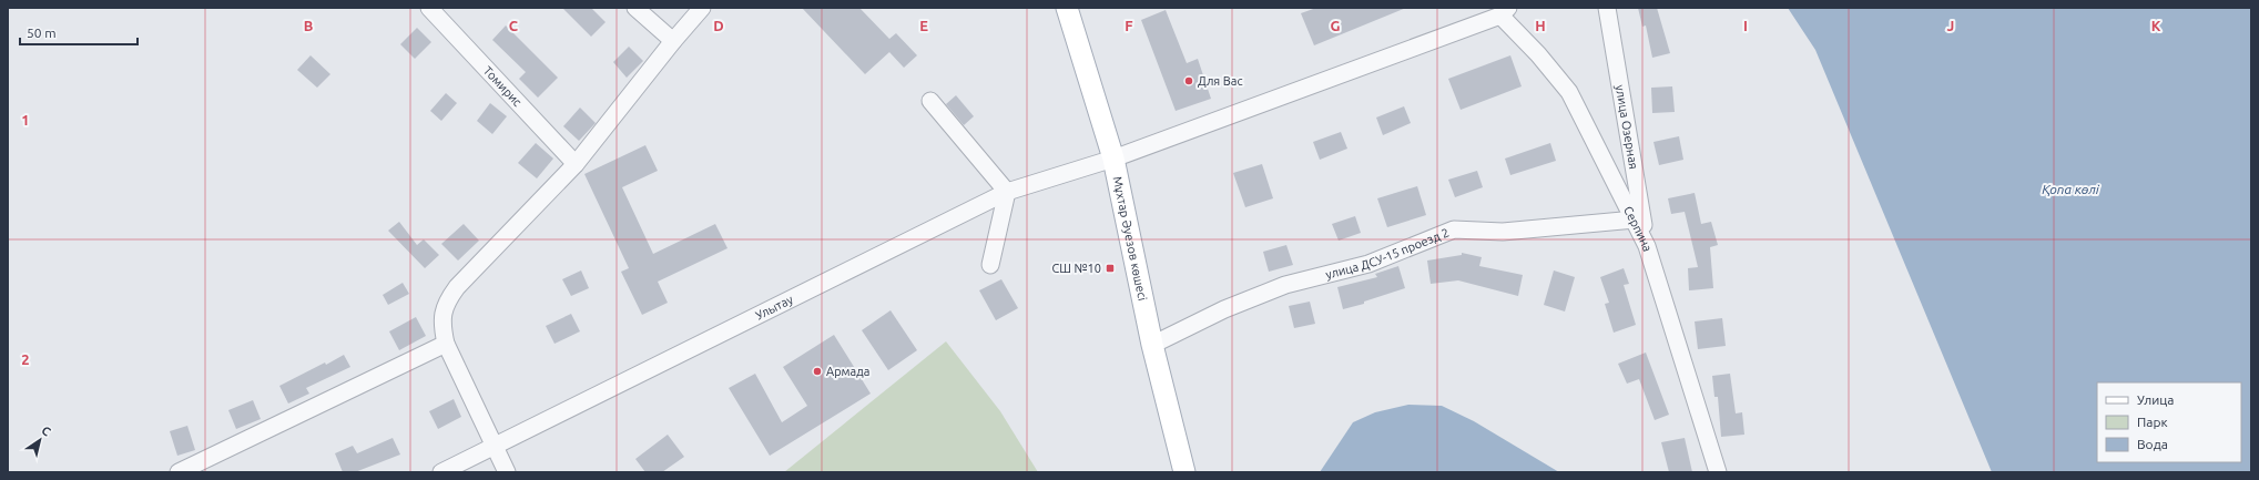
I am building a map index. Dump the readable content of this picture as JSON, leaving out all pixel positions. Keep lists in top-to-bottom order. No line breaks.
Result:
{"streets":{"main road":["Мұхтар Әуезов көшесі"],"street":["Томирис","улица Озерная","Серпина","улица ДСУ-15 проезд 2","Улытау"]},"crossings":[["улица Озерная","Серпина"],["Серпина","улица ДСУ-15 проезд 2"],["Мұхтар Әуезов көшесі","улица ДСУ-15 проезд 2"],["Мұхтар Әуезов көшесі","Улытау"]],"water":["Қопа көлі"],"places":{"other":["Для Вас","Армада"],"transit":["СШ №10"]},"legend":["Улица","Парк","Вода"],"scale_bar":"50 m","north":"top right","grid":{"columns":["B","C","D","E","F","G","H","I","J","K"],"rows":["1","2"]}}
